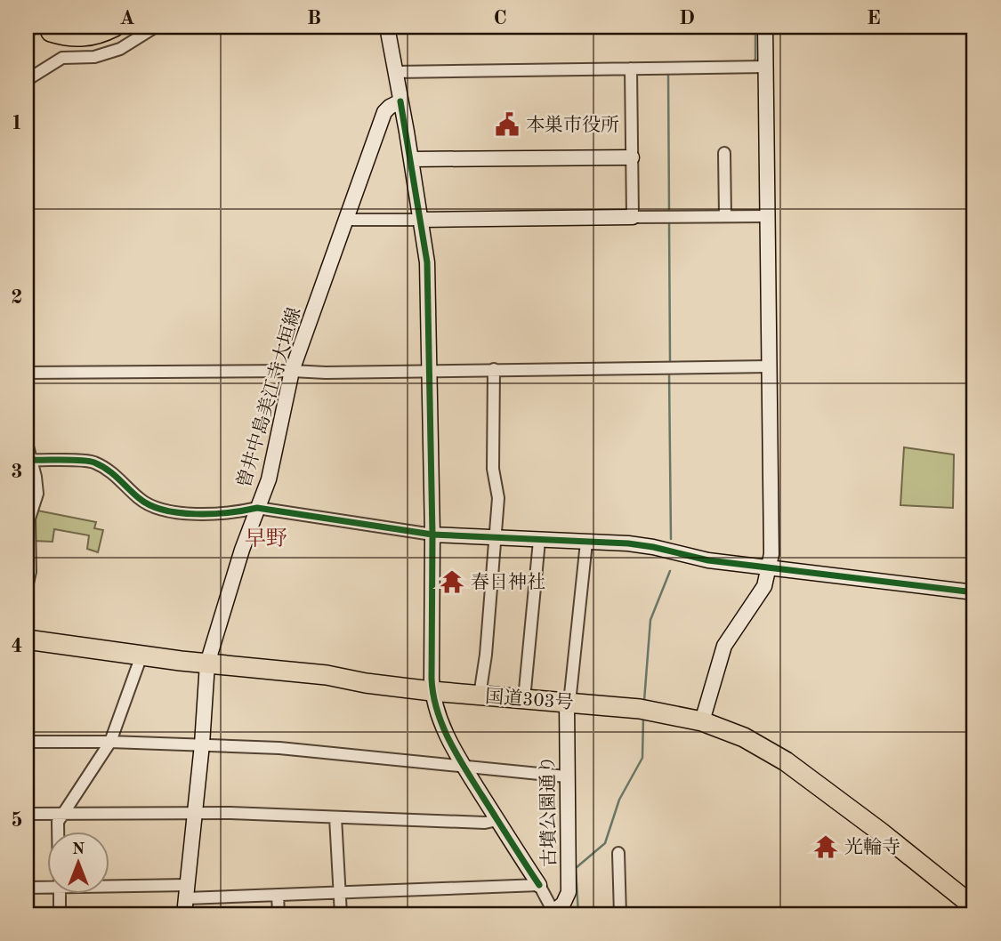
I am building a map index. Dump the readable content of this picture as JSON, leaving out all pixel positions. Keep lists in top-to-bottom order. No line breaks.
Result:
{"streets":{"highway":["国道303号"],"street":["曽井中島美江寺大垣線","古墳公園通り"]},"crossings":[["曽井中島美江寺大垣線","国道303号"],["国道303号","古墳公園通り"]],"districts":["早野"],"places":{"public building":["本巣市役所"],"temple":["春日神社","光輪寺"]},"north":"top","grid":{"columns":["A","B","C","D","E"],"rows":["1","2","3","4","5"]}}
